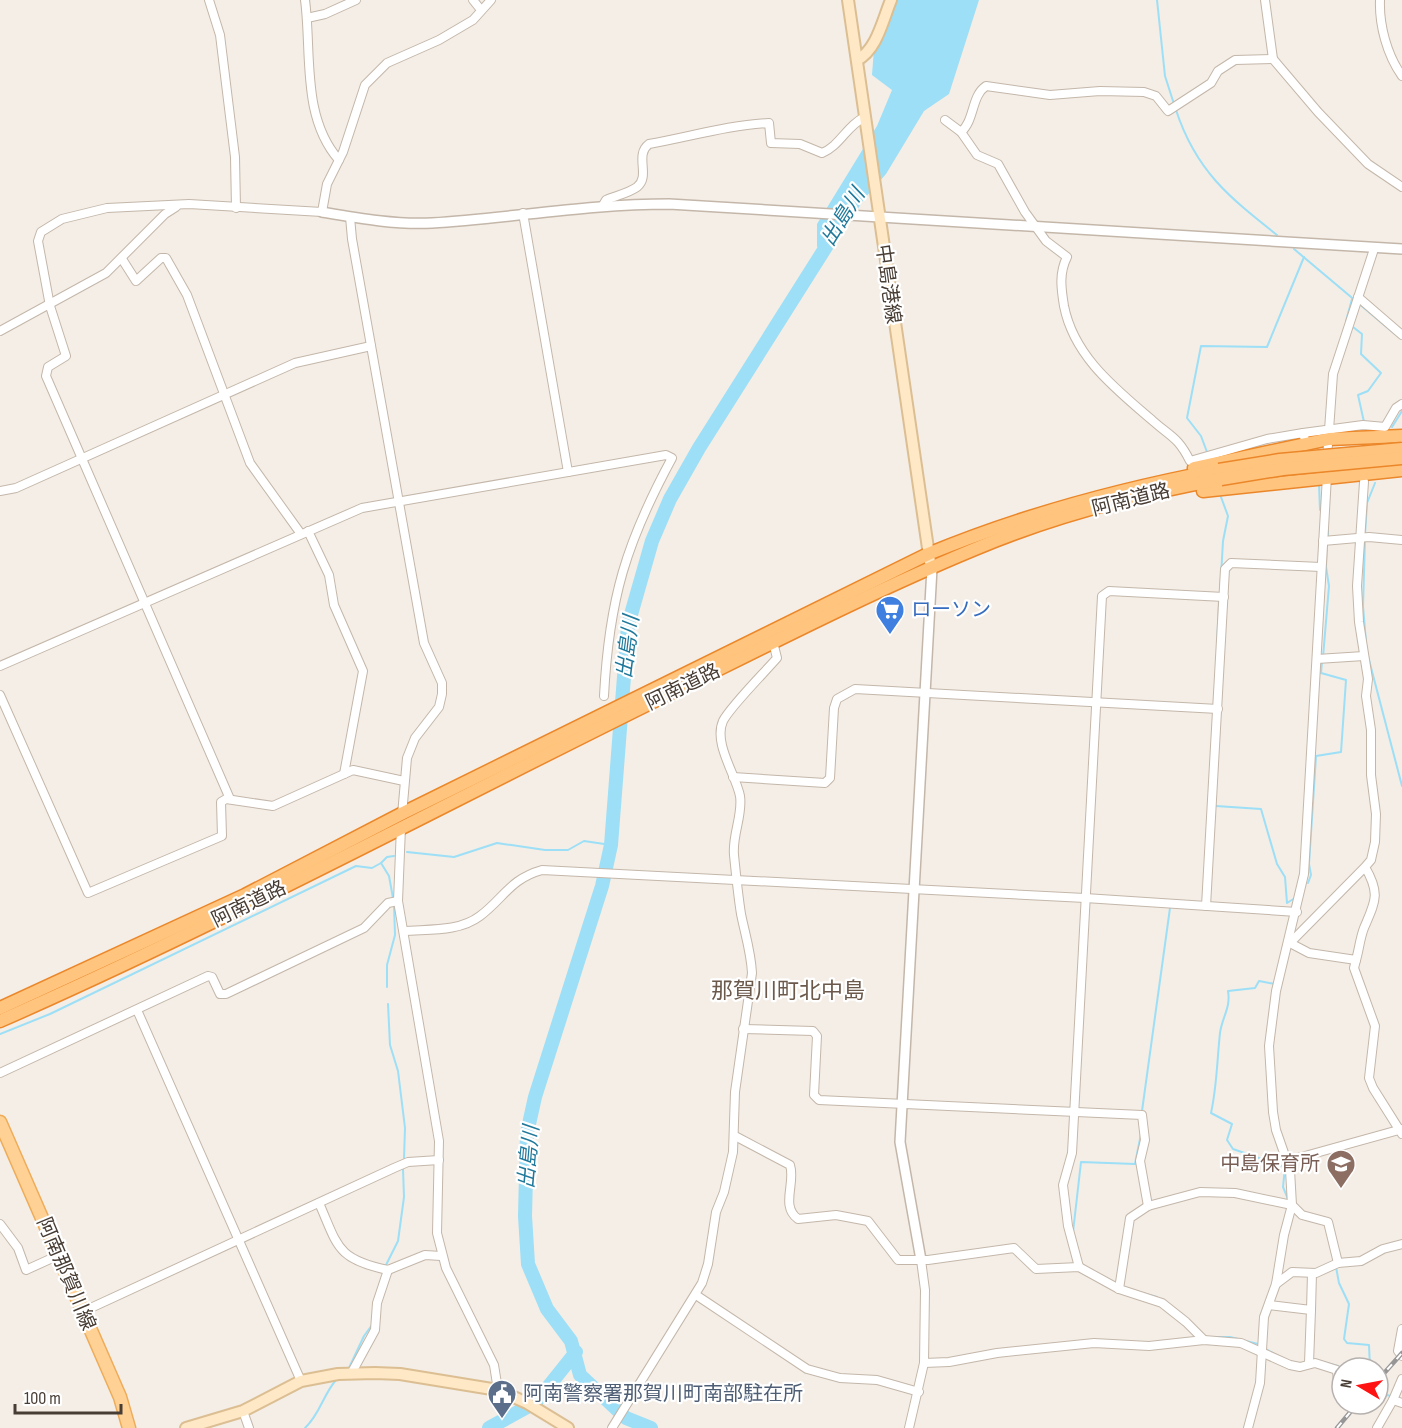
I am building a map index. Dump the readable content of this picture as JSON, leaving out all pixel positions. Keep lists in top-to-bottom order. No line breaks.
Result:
{"streets":{"highway":["阿南道路"],"main road":["中島港線","阿南那賀川線"]},"crossings":[["中島港線","阿南道路"]],"districts":["那賀川町北中島"],"water":["出島川"],"places":{"supermarket":["ローソン"],"school or university":["中島保育所"],"public building":["阿南警察署那賀川町南部駐在所"]},"scale_bar":"100 m","north":"left"}
